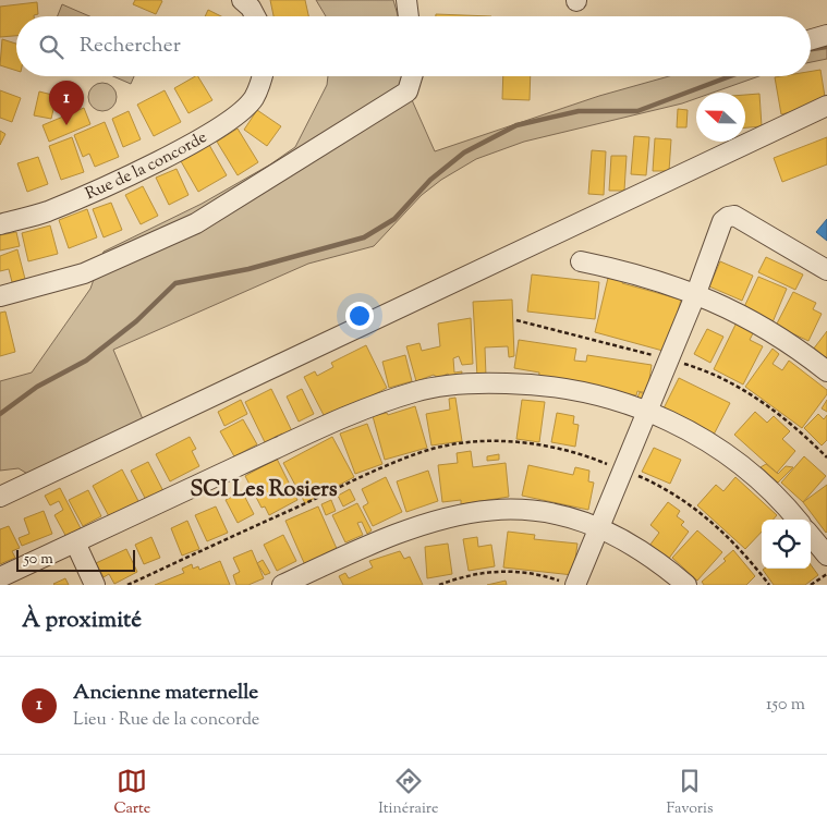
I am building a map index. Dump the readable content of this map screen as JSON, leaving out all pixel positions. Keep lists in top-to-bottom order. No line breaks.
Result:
{"streets":{"street":["Rue de la concorde"]},"districts":["SCI Les Rosiers"],"scale_bar":"50 m","north":"left","page":{"search":"Rechercher","pins":"1","scale":"50 m","heading":"À proximité","list":[{"mark":"1","name":"Ancienne maternelle","note":"Lieu · Rue de la concorde","value":"150 m"}],"nav":["Carte","Itinéraire","Favoris"]}}
